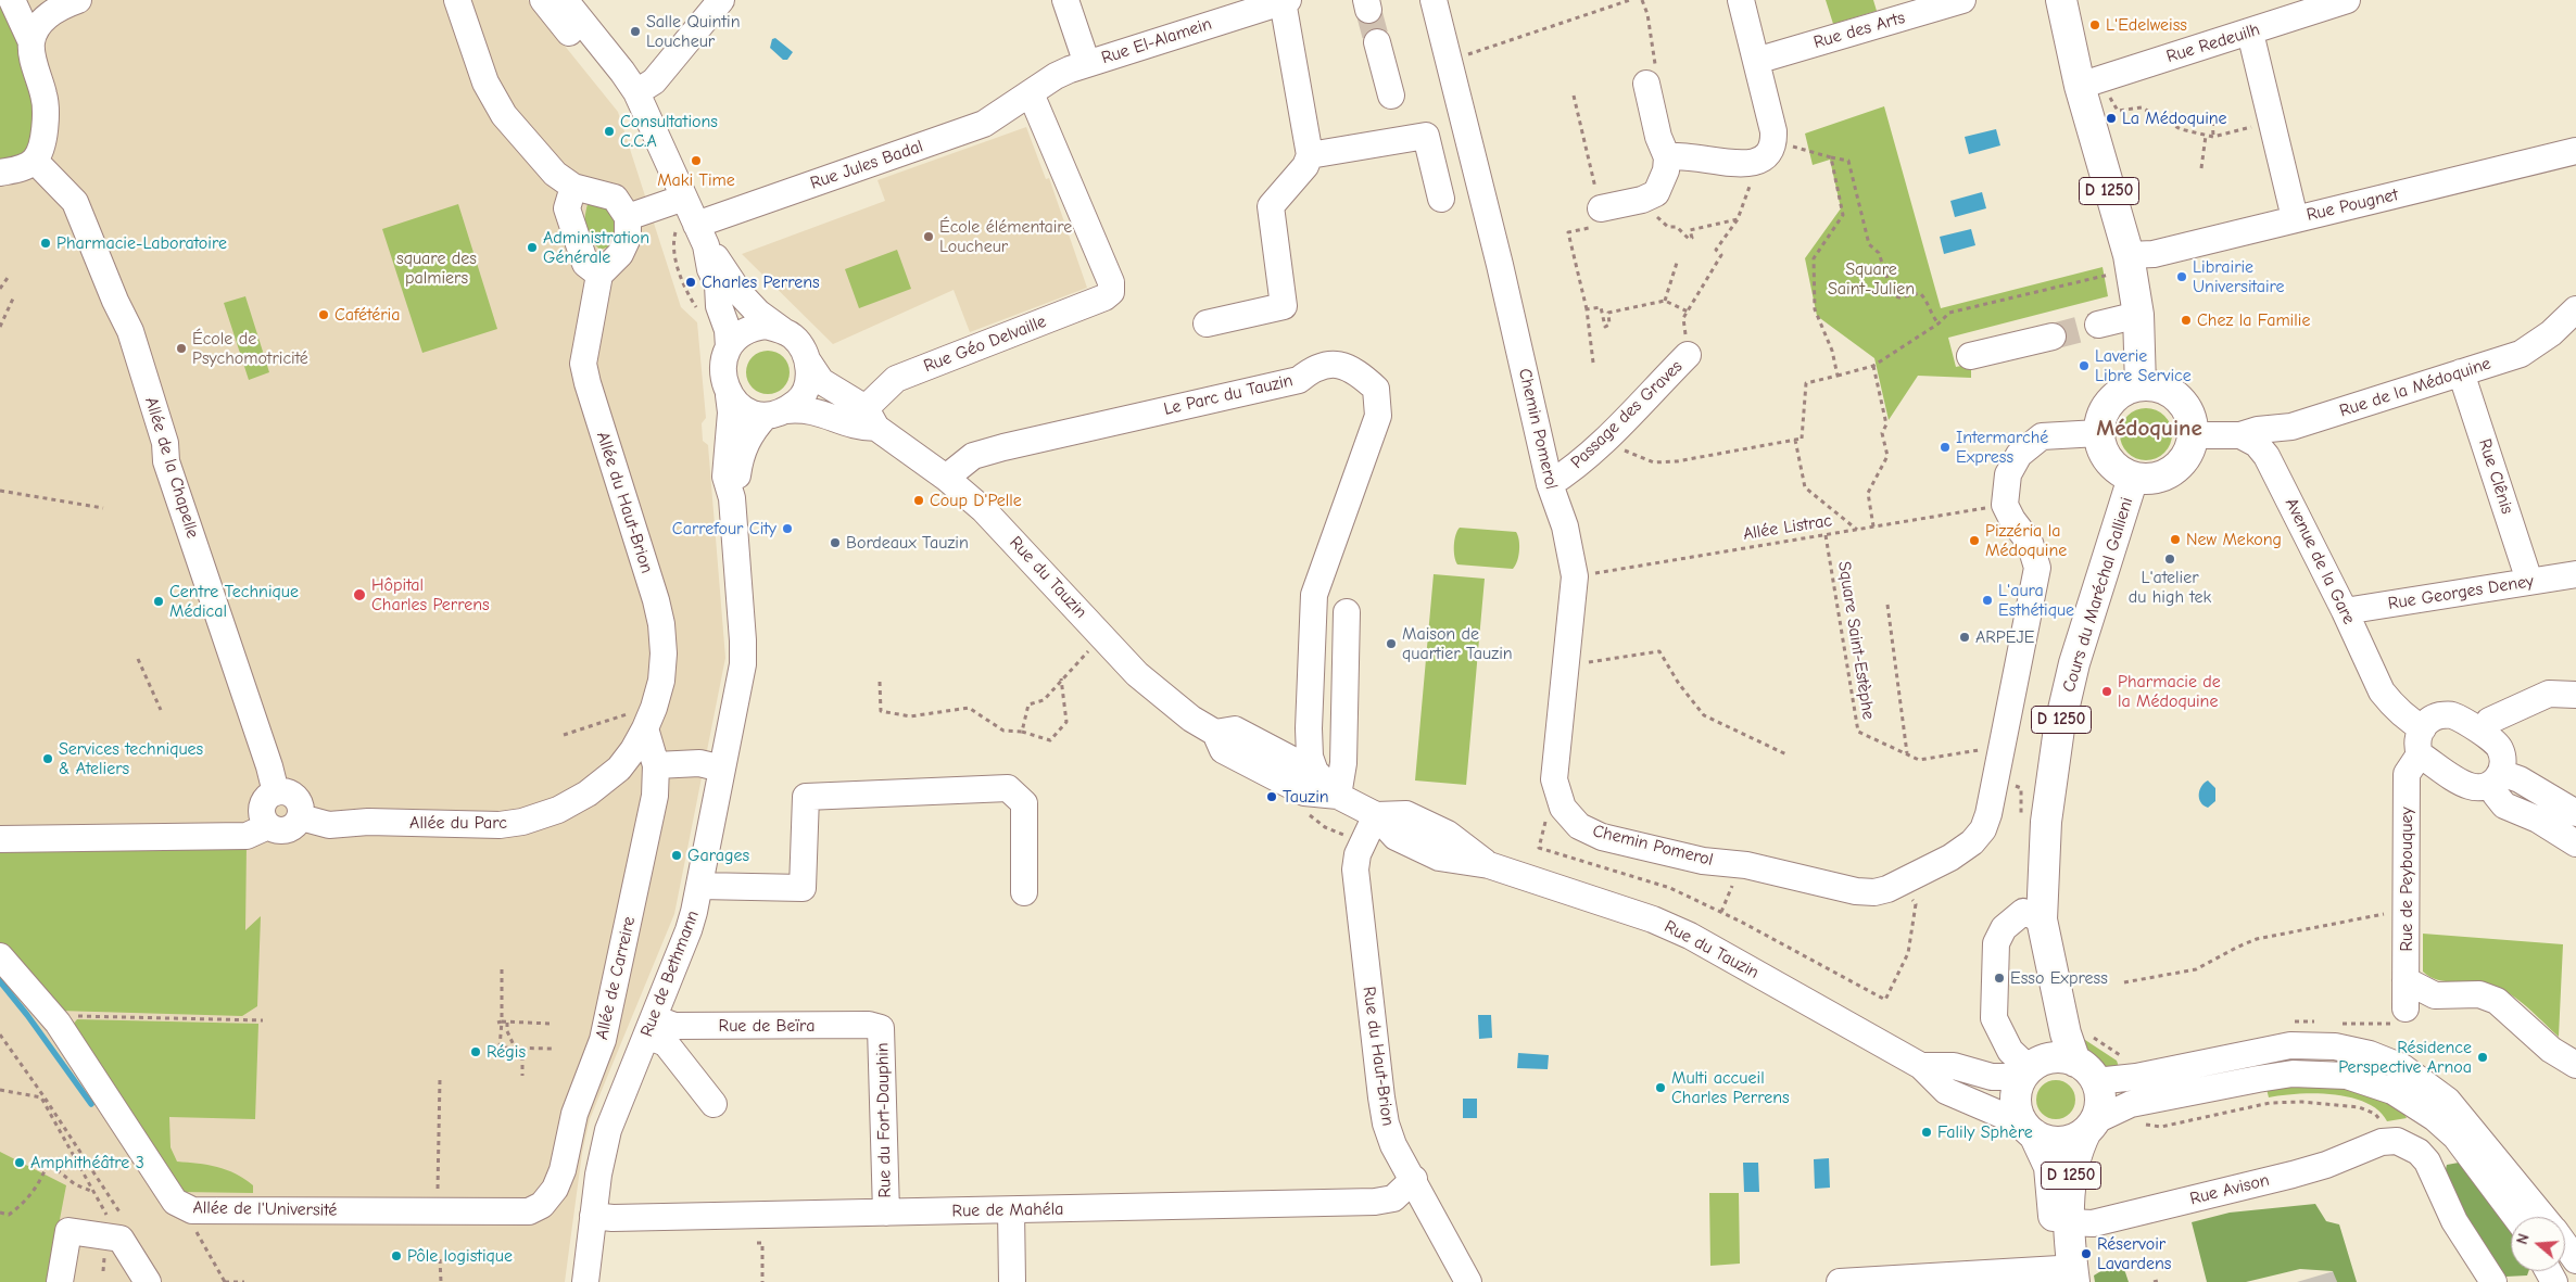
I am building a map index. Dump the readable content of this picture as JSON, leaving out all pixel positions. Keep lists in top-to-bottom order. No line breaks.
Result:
{"streets":{"main road":["D 1250","Cours du Maréchal Gallieni"],"street":["Rue des Arts","Rue El-Alamein","Rue Redeuilh","Rue Jules Badal","Rue Pougnet","Rue Géo Delvaille","Rue de la Médoquine","Le Parc du Tauzin","Passage des Graves","Chemin Pomerol","Allée de la Chapelle","Rue Clênis","Allée du Haut-Brion","Avenue de la Gare","Rue du Tauzin","Rue Georges Deney","Allée du Parc","Rue de Peybouquey","Rue de Bethmann","Allée de Carreire","Rue de Beïra","Rue du Haut-Brion","Rue du Fort-Dauphin","Rue Avison","Allée de l'Université","Rue de Mahéla"],"path":["Allée Listrac","Square Saint-Estèphe"]},"crossings":[["Rue El-Alamein","Rue Jules Badal"],["Rue El-Alamein","Rue Géo Delvaille"],["Rue Redeuilh","D 1250"],["Rue Jules Badal","Rue Géo Delvaille"],["D 1250","Rue Pougnet"],["D 1250","Rue du Tauzin"],["D 1250","Cours du Maréchal Gallieni"],["D 1250","Rue Avison"],["Rue Géo Delvaille","Rue du Tauzin"],["Rue de la Médoquine","Rue Clênis"],["Rue de la Médoquine","Avenue de la Gare"],["Le Parc du Tauzin","Rue du Tauzin"],["Passage des Graves","Chemin Pomerol"],["Chemin Pomerol","Allée Listrac"],["Chemin Pomerol","Square Saint-Estèphe"],["Allée de la Chapelle","Allée du Parc"],["Rue Clênis","Rue Georges Deney"],["Allée du Haut-Brion","Allée du Parc"],["Allée du Haut-Brion","Allée de Carreire"],["Allée Listrac","Square Saint-Estèphe"],["Avenue de la Gare","Rue Georges Deney"],["Avenue de la Gare","Rue de Peybouquey"],["Rue du Tauzin","Cours du Maréchal Gallieni"],["Rue du Tauzin","Rue de Bethmann"],["Rue du Tauzin","Rue du Haut-Brion"],["Allée du Parc","Allée de Carreire"],["Rue de Bethmann","Rue de Beïra"],["Rue de Bethmann","Rue de Mahéla"],["Allée de Carreire","Allée de l'Université"],["Rue de Beïra","Rue du Fort-Dauphin"],["Rue du Haut-Brion","Rue de Mahéla"],["Rue du Fort-Dauphin","Rue de Mahéla"]],"districts":["Médoquine"],"parks":["square des palmiers","Square Saint-Julien"],"places":["L'Edelweiss","Salle Quintin Loucheur","La Médoquine","Consultations C.C.A","Maki Time","École élémentaire Loucheur","Pharmacie-Laboratoire","Administration Générale","Librairie Universitaire","Charles Perrens","Cafétéria","Chez la Familie","École de Psychomotricité","Laverie Libre Service","Intermarché Express","Coup D'Pelle","Carrefour City","New Mekong","Pizzéria la Médoquine","Bordeaux Tauzin","L'atelier du high tek","Hôpital Charles Perrens","L'aura Esthétique","Centre Technique Médical","ARPEJE","Maison de quartier Tauzin","Pharmacie de la Médoquine","Services techniques & Ateliers","Tauzin","Garages","Esso Express","Régis","Résidence Perspective Arnoa","Multi accueil Charles Perrens","Falily Sphère","Amphithéâtre 3","Réservoir Lavardens","Pôle logistique"],"north":"left"}
